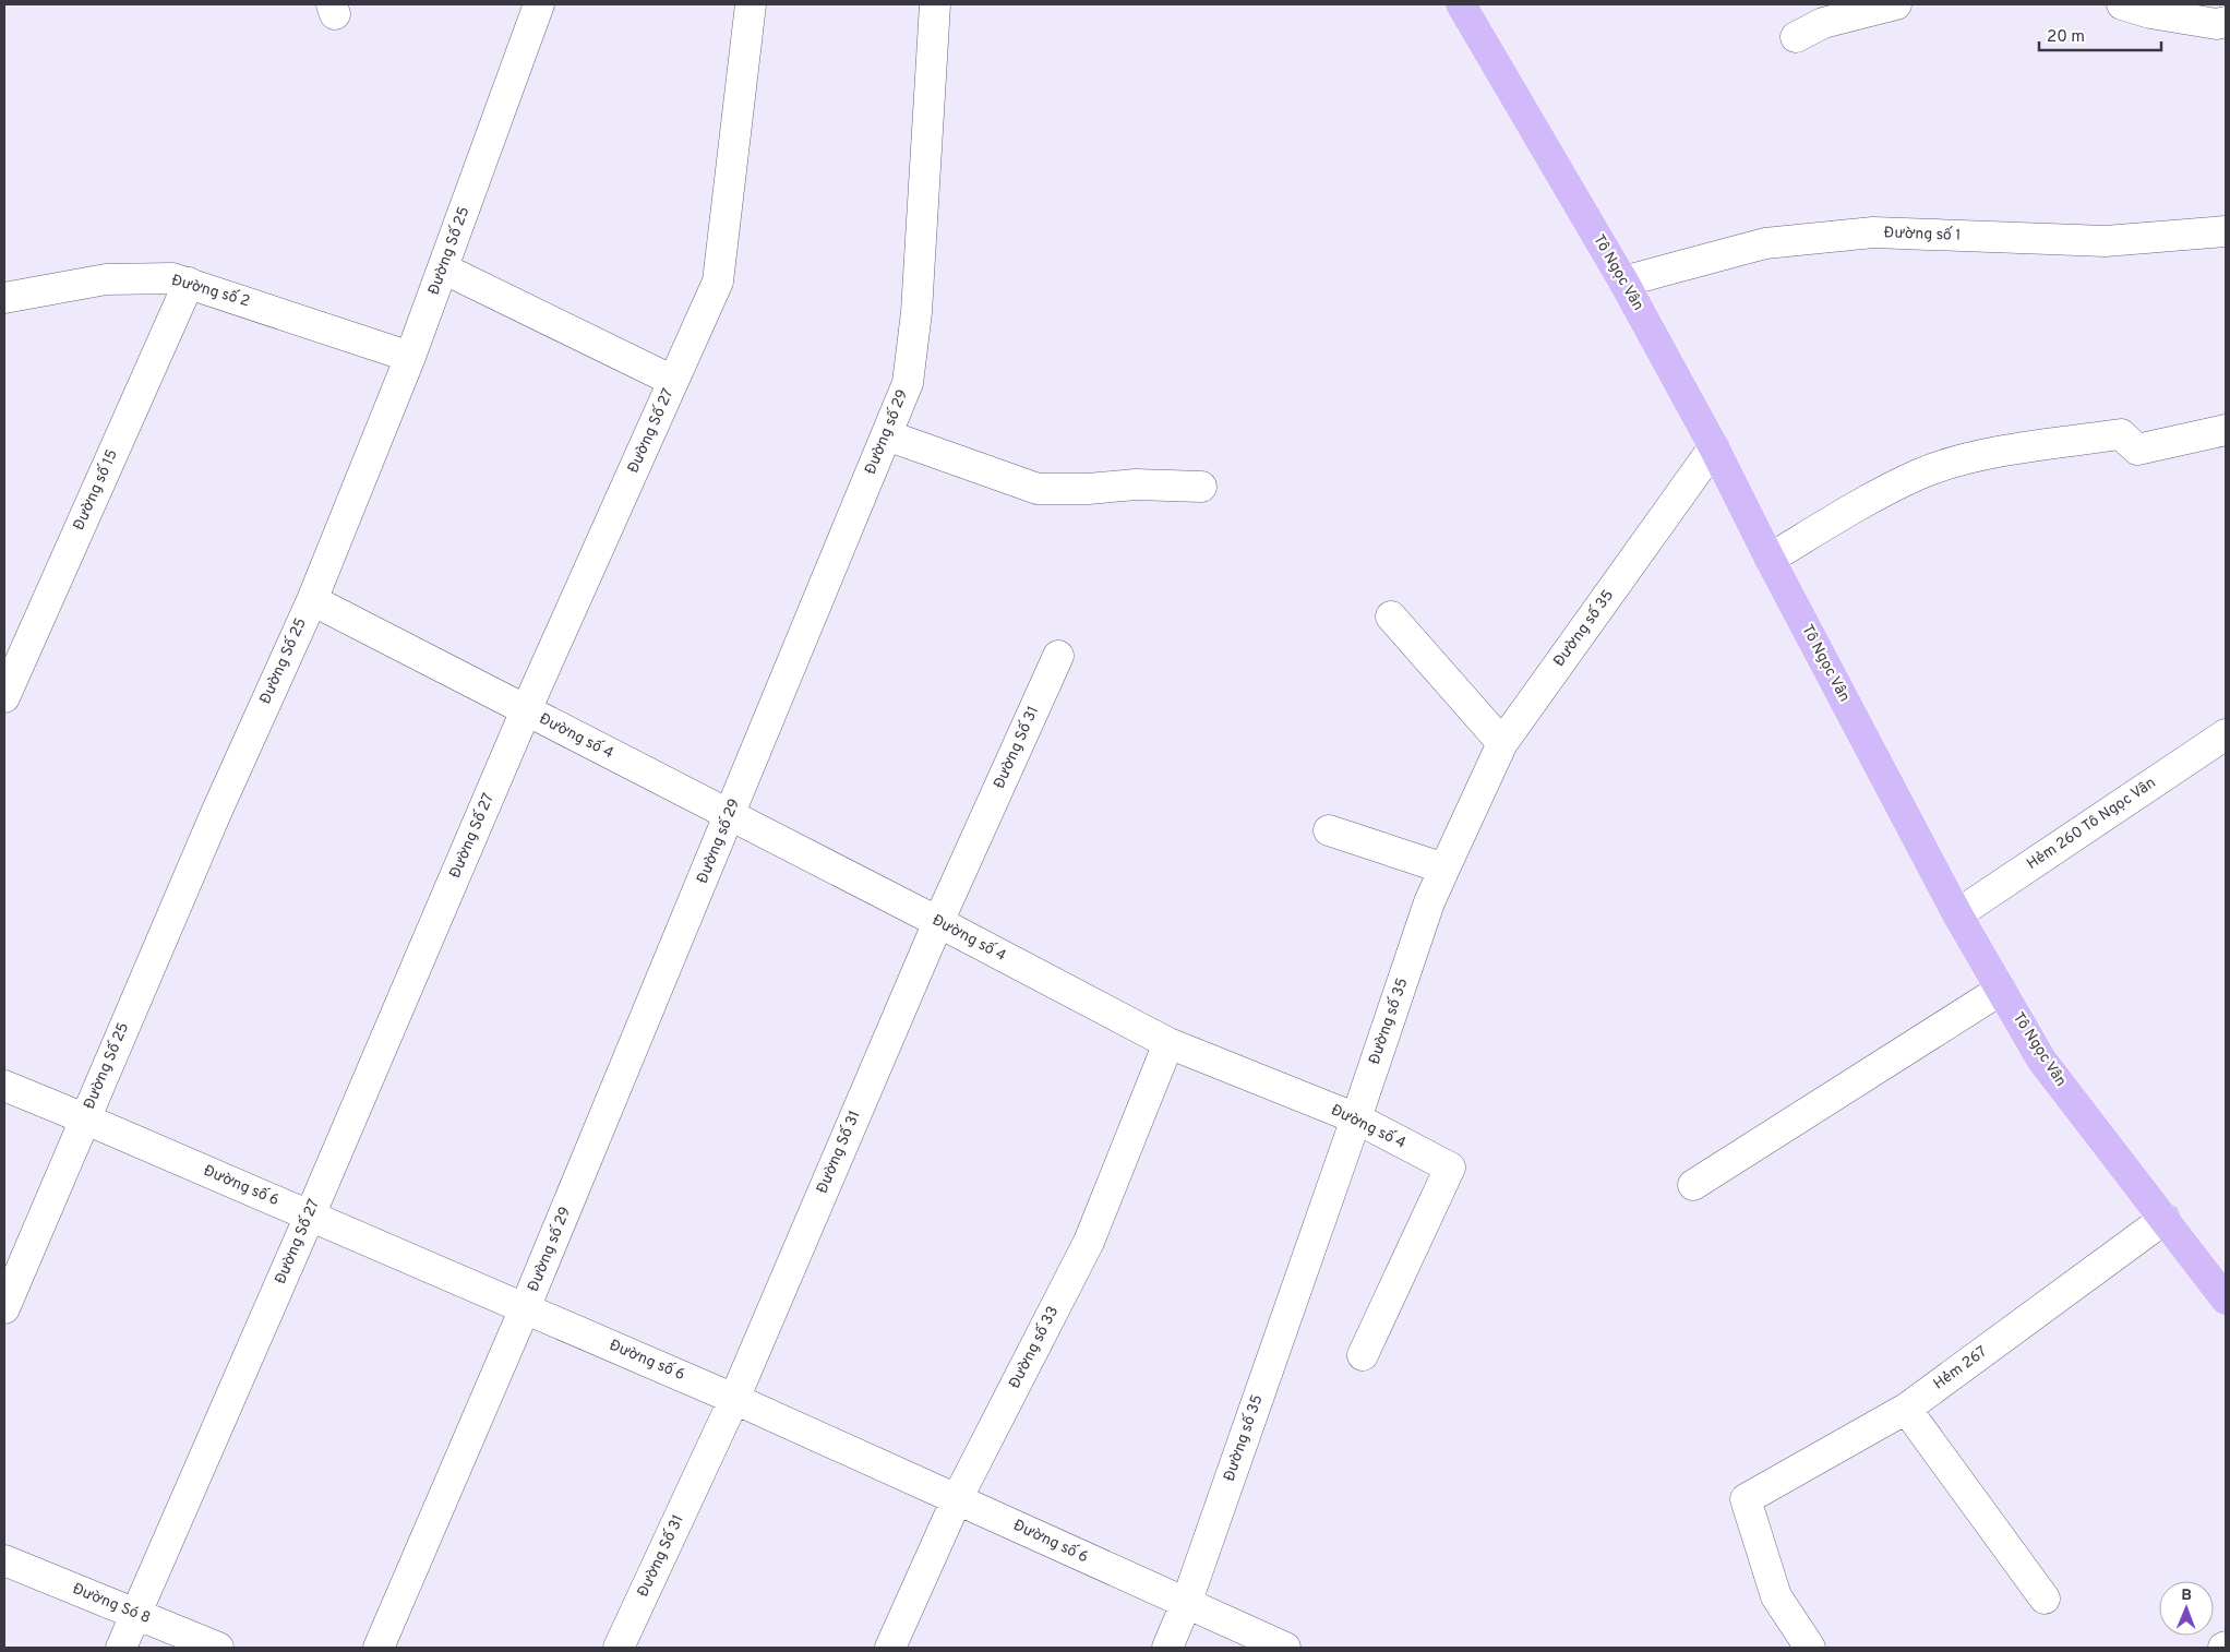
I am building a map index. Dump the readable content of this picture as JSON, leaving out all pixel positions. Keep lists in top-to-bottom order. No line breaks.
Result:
{"streets":{"main road":["Tô Ngọc Vân"],"street":["Đường số 1","Đường Số 25","Đường số 2","Đường Số 27","Đường số 29","Đường số 15","Đường số 35","Đường số 4","Đường Số 31","Hẻm 260 Tô Ngọc Vân","Đường số 6","Đường số 33","Hẻm 267","Đường Só 8"]},"crossings":[["Đường số 1","Tô Ngọc Vân"],["Đường Số 25","Đường số 2"],["Đường Số 25","Đường số 4"],["Đường Số 25","Đường số 6"],["Tô Ngọc Vân","Đường số 35"],["Tô Ngọc Vân","Hẻm 260 Tô Ngọc Vân"],["Tô Ngọc Vân","Hẻm 267"],["Đường số 2","Đường số 15"],["Đường Số 27","Đường số 4"],["Đường Số 27","Đường số 6"],["Đường Số 27","Đường Só 8"],["Đường số 29","Đường số 4"],["Đường số 29","Đường số 6"],["Đường số 35","Đường số 4"],["Đường số 35","Đường số 6"],["Đường số 4","Đường Số 31"],["Đường số 4","Đường số 33"],["Đường Số 31","Đường số 6"],["Đường số 6","Đường số 33"]],"scale_bar":"20 m","north":"top"}
